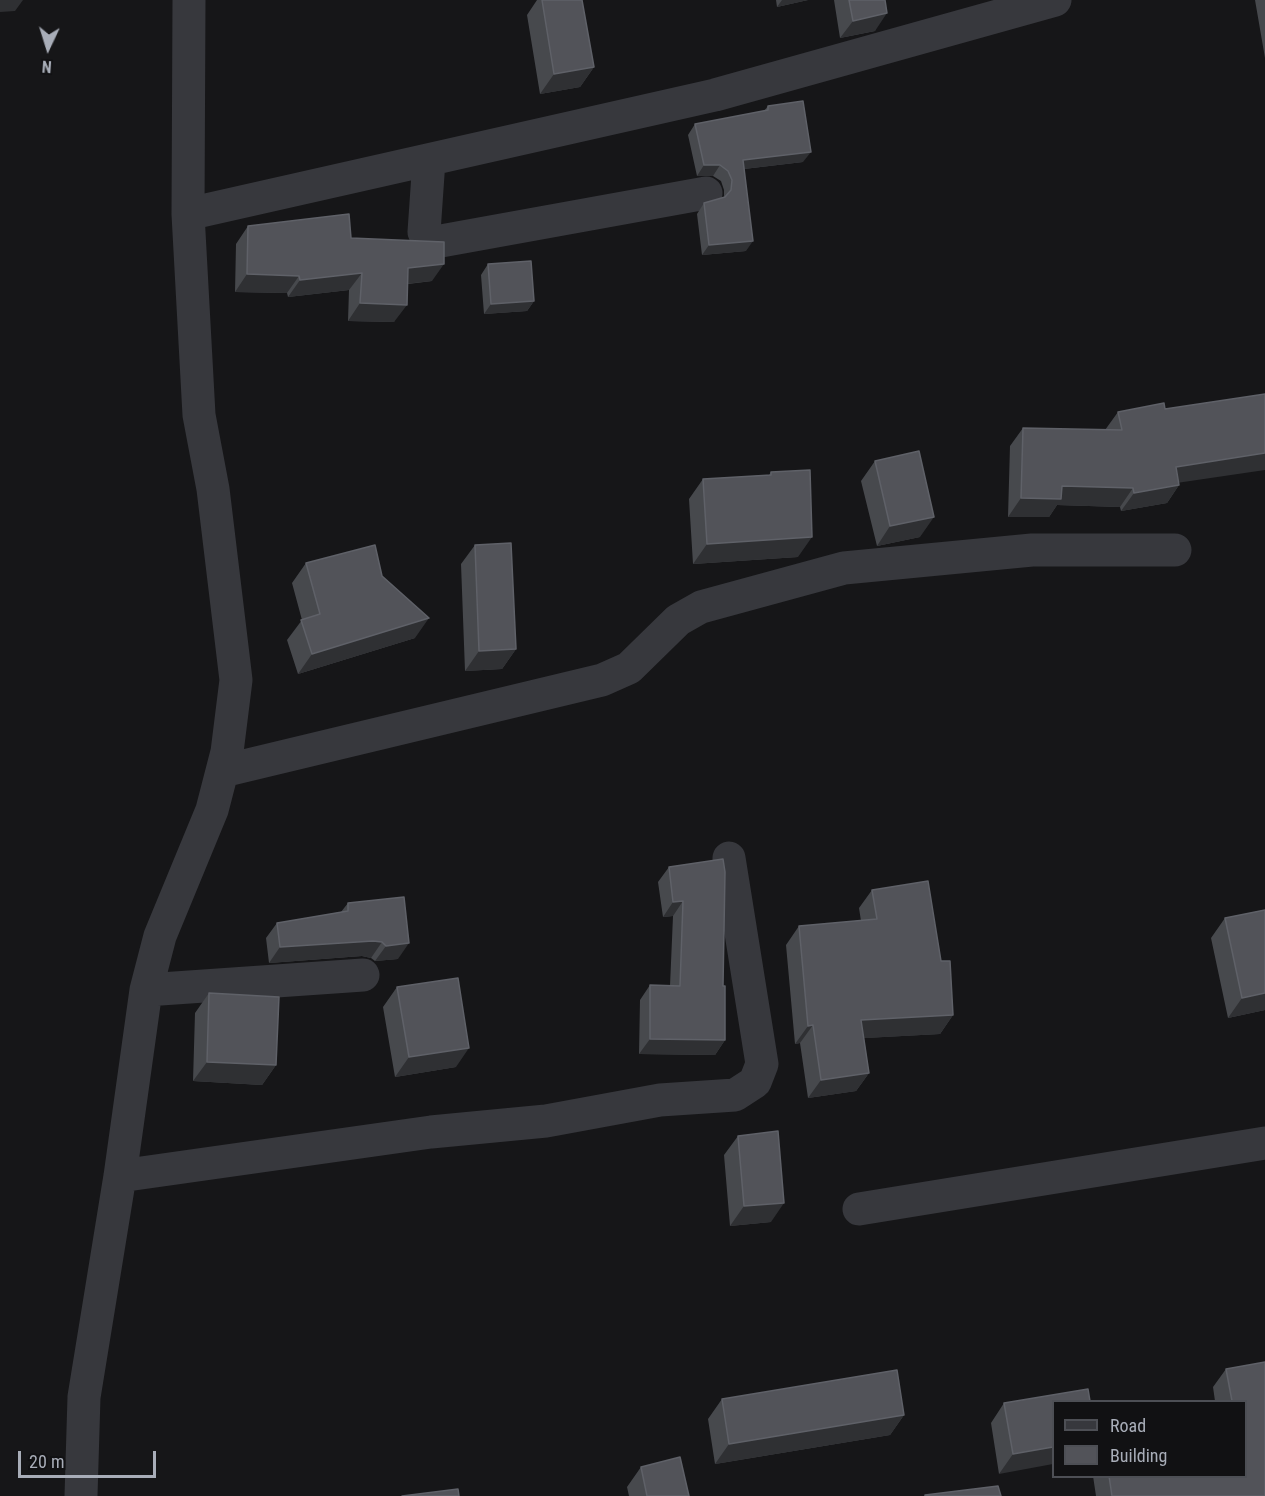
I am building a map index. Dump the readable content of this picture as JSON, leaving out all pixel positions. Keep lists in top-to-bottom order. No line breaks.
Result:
{"legend":["Road","Building"],"scale_bar":"20 m","north":"bottom"}
